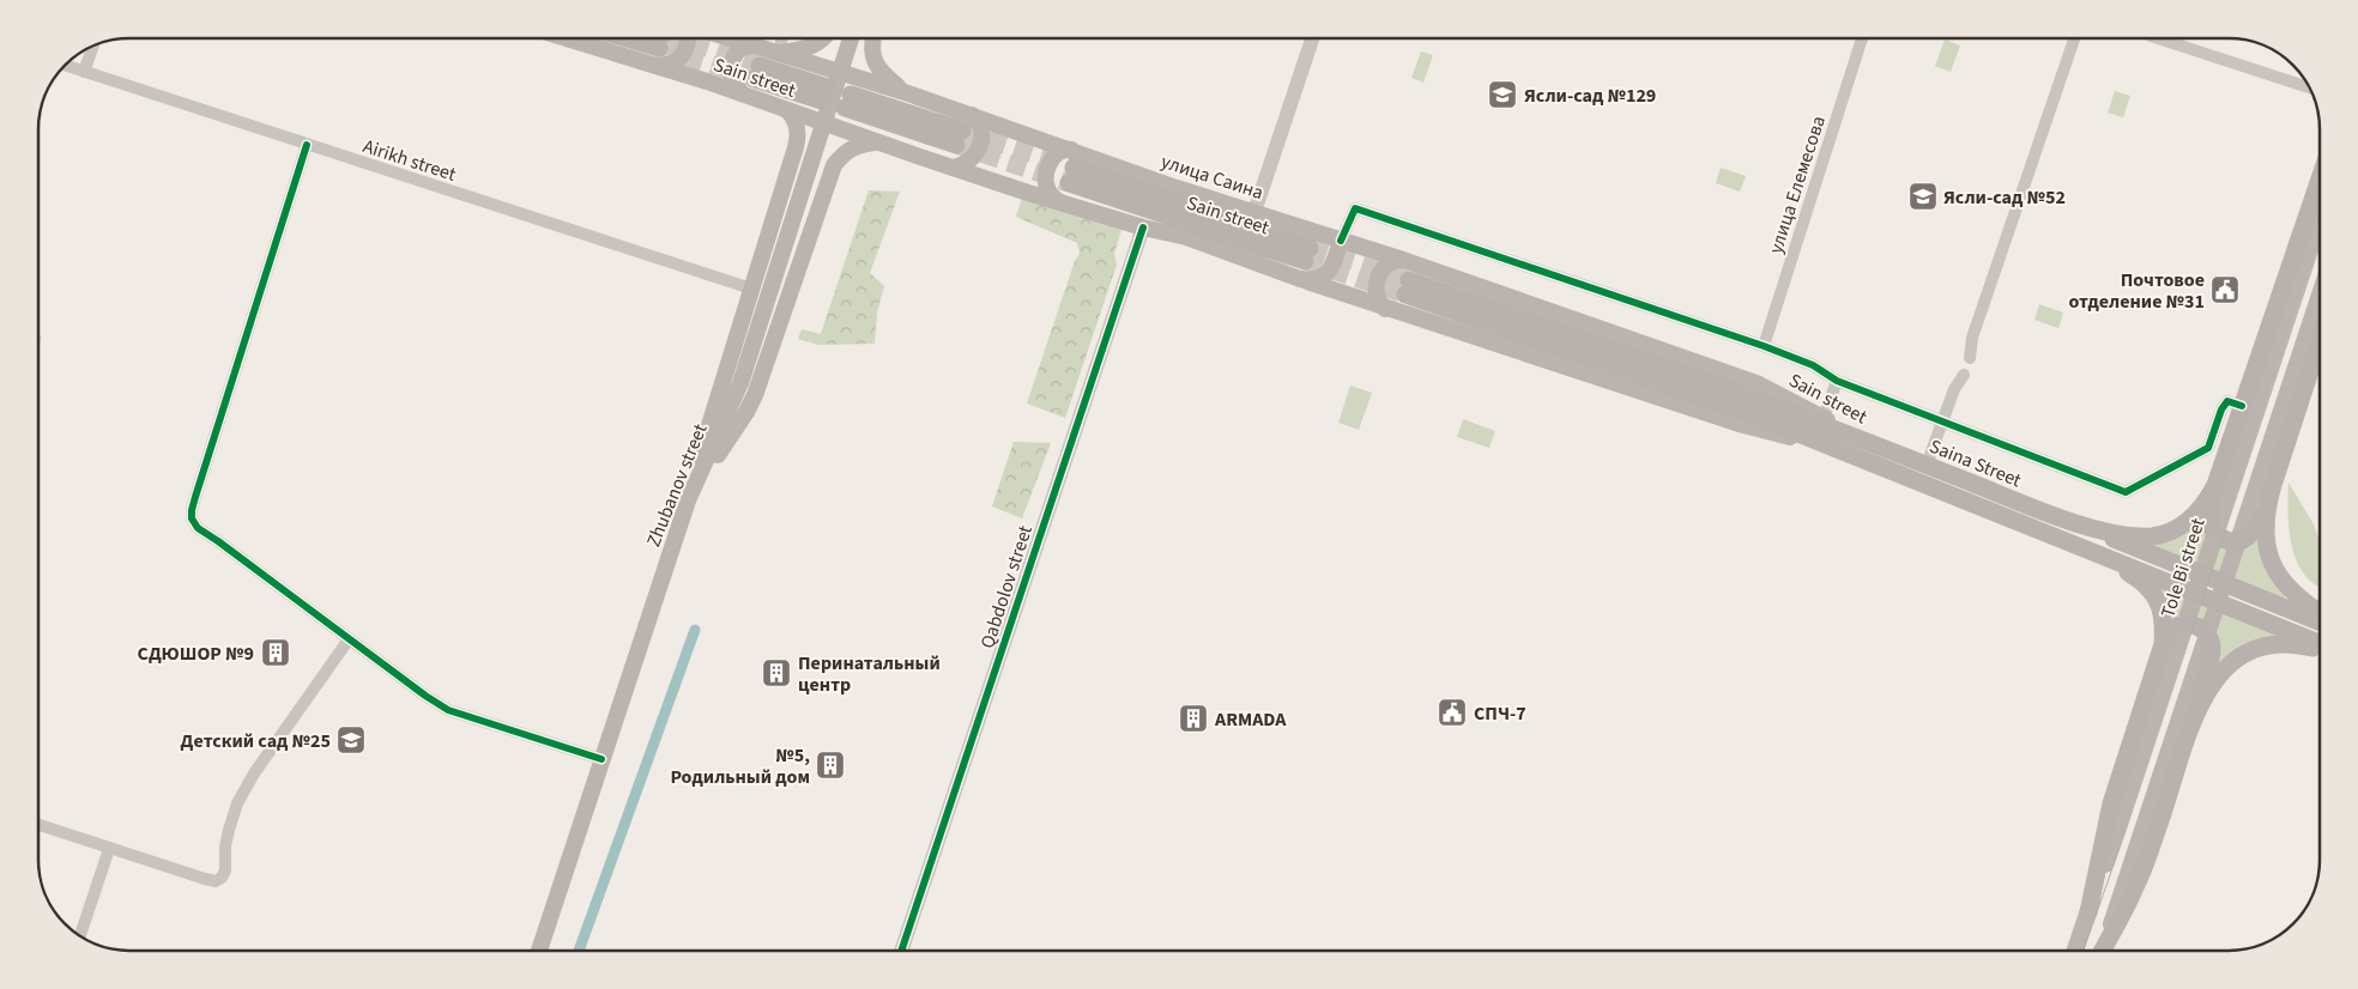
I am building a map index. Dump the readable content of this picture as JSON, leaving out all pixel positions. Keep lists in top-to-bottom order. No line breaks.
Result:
{"streets":{"main road":["Sain street","улица Саина","Saina Street","Zhubanov street","Tole Bi street"],"street":["Airikh street","улица Елемесова","Qabdolov street"]},"crossings":[["Sain street","улица Саина"],["Sain street","Saina Street"],["Sain street","Qabdolov street"]],"places":{"school or university":["Ясли-сад №129","Ясли-сад №52","Детский сад №25"],"public building":["Почтовое отделение №31","СПЧ-7"],"building":["СДЮШОР №9","Перинатальный центр","ARMADA","№5, Родильный дом"]}}
